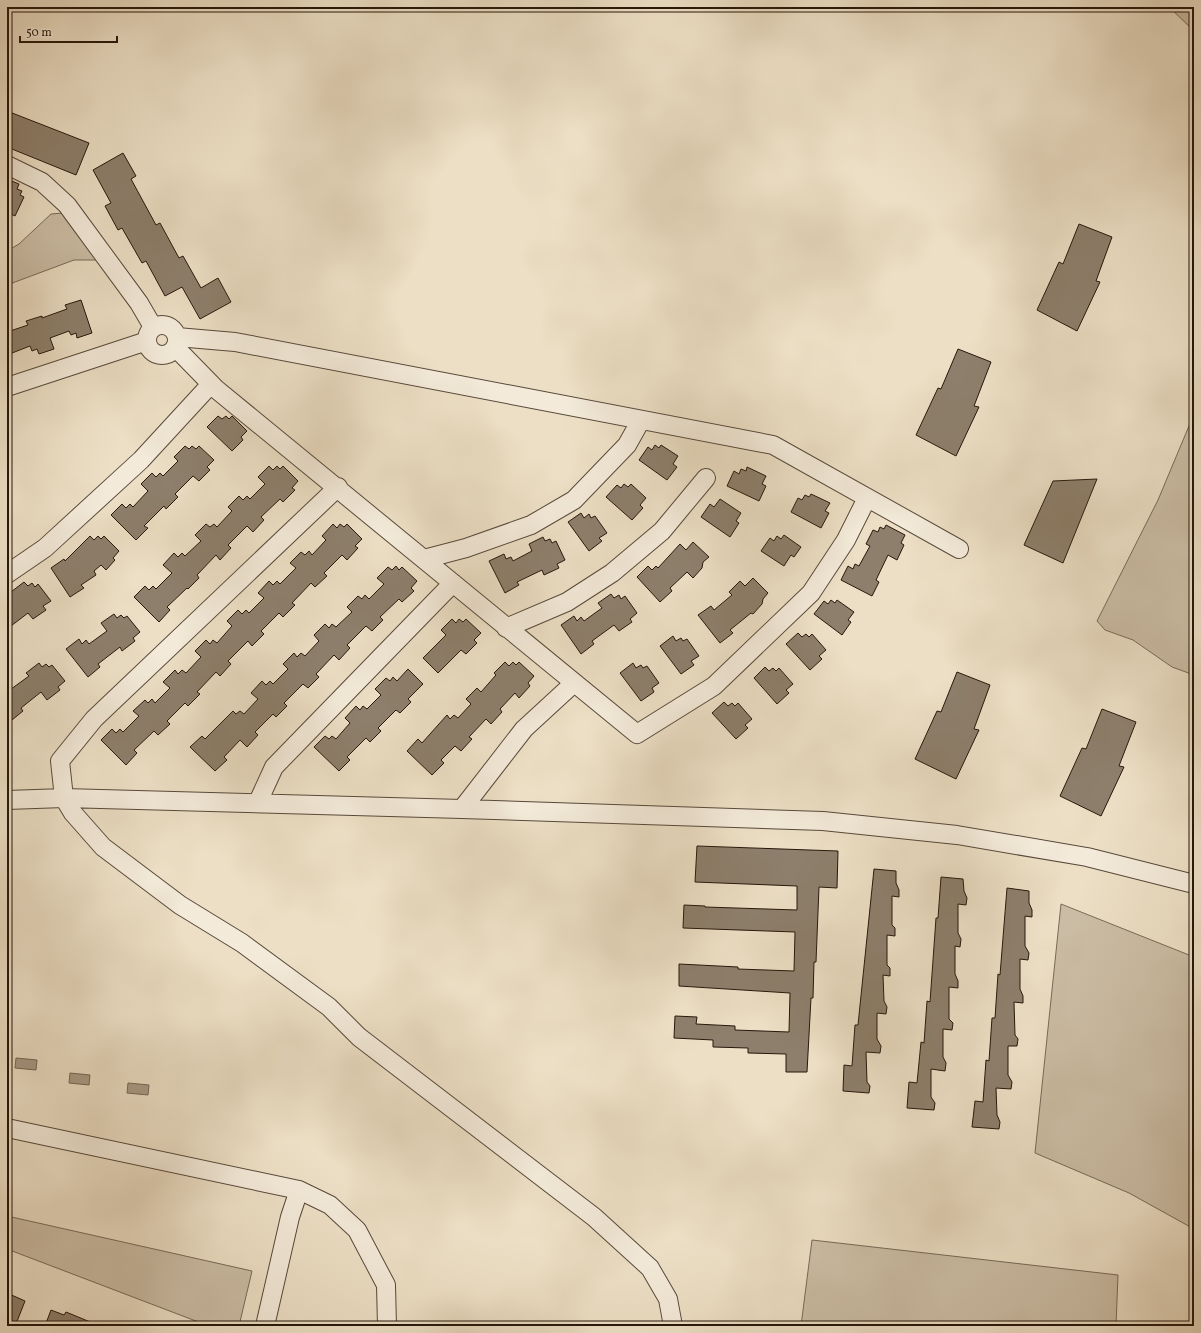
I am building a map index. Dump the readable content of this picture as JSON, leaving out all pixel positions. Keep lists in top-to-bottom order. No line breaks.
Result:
{"scale_bar":"50 m"}
